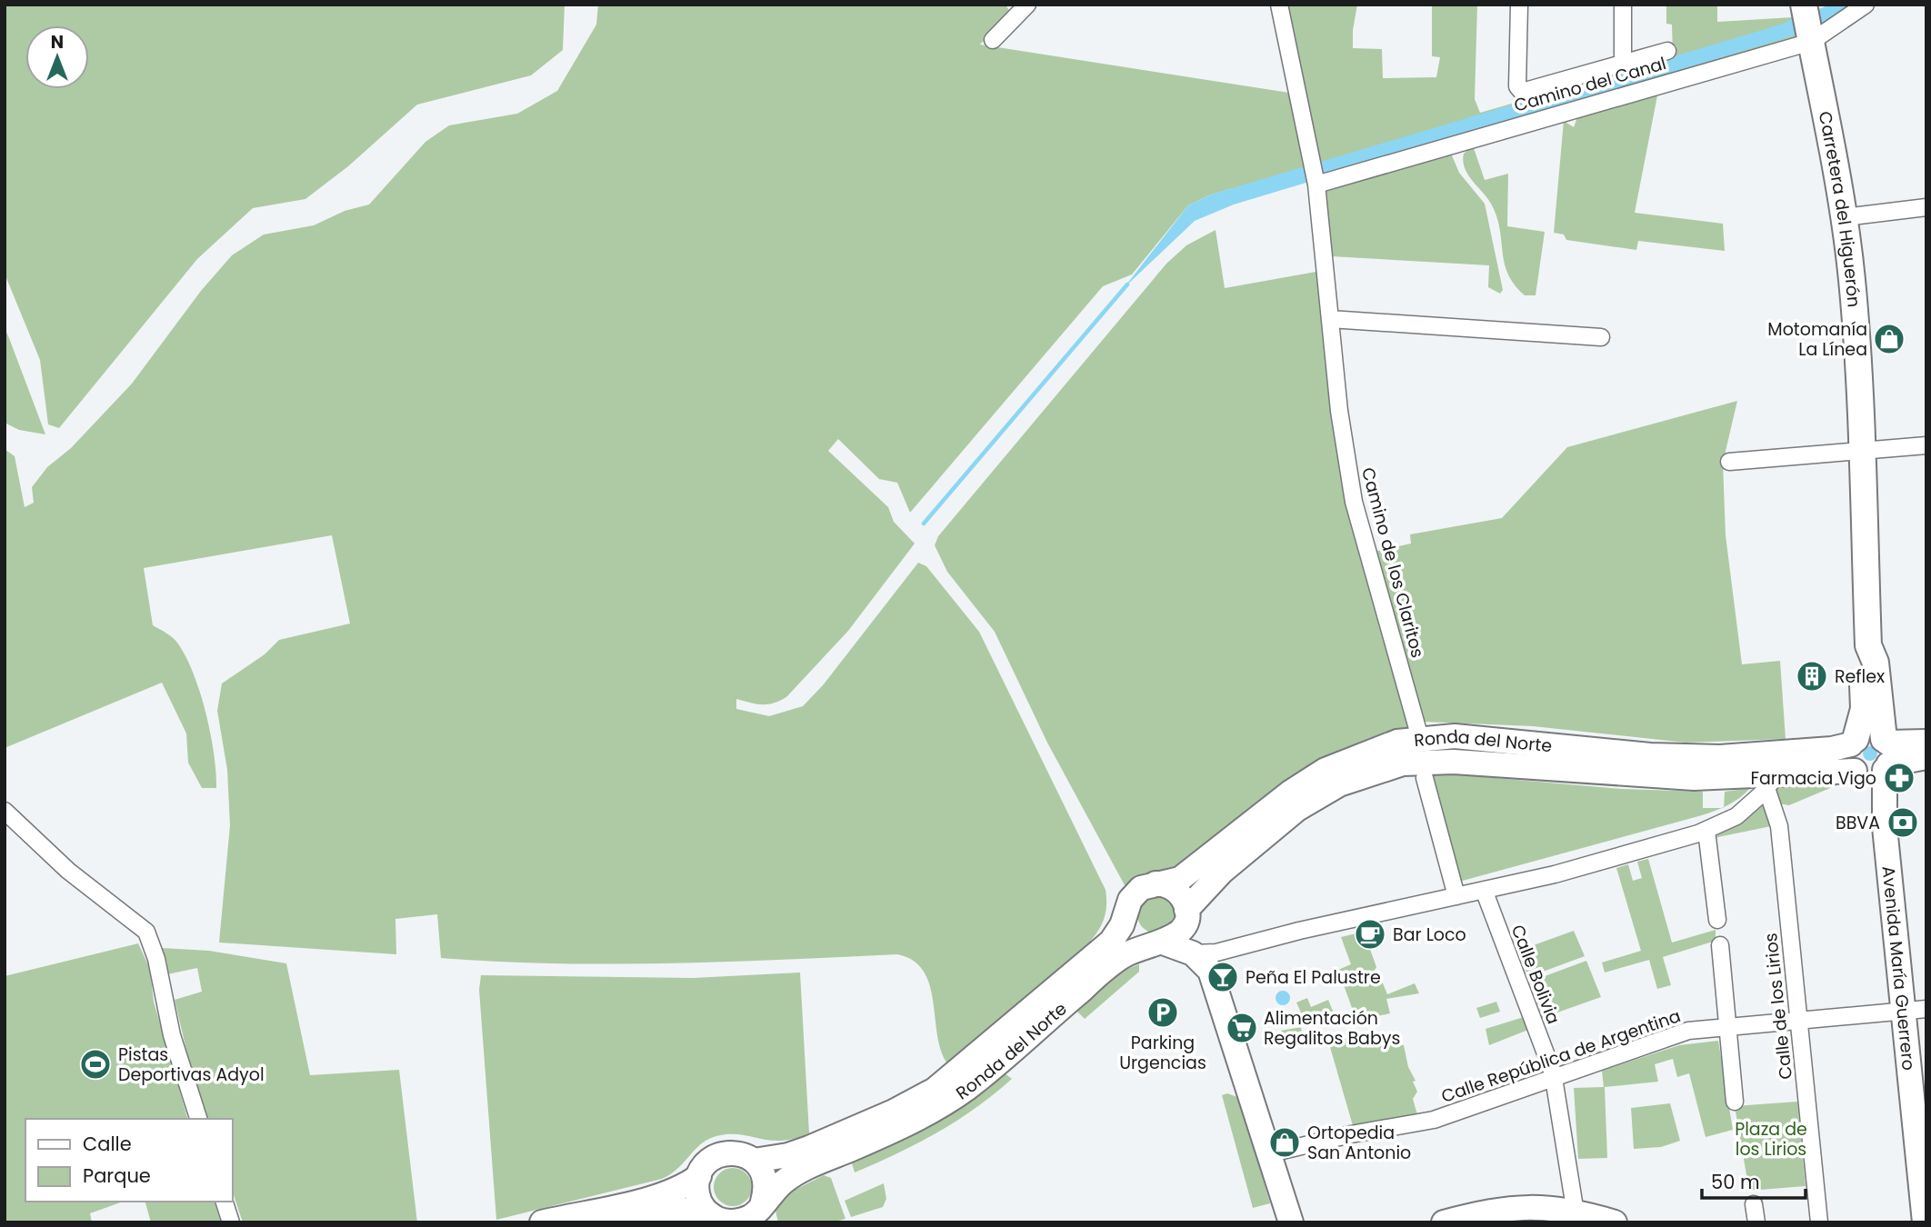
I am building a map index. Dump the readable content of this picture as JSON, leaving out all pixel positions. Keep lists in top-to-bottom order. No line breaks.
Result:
{"streets":{"main road":["Carretera del Higuerón","Ronda del Norte","Avenida María Guerrero"],"street":["Camino del Canal","Camino de los Claritos","Calle Bolivia","Calle de los Lirios","Calle República de Argentina"]},"crossings":[["Camino del Canal","Carretera del Higuerón"],["Camino del Canal","Camino de los Claritos"],["Camino de los Claritos","Ronda del Norte"],["Ronda del Norte","Avenida María Guerrero"],["Avenida María Guerrero","Calle República de Argentina"],["Calle Bolivia","Calle República de Argentina"],["Calle de los Lirios","Calle República de Argentina"]],"parks":["Plaza de los Lirios"],"places":{"shop":["Motomanía La Línea","Ortopedia San Antonio"],"building":["Reflex"],"pharmacy":["Farmacia Vigo"],"bank":["BBVA"],"cafe":["Bar Loco"],"bar":["Peña El Palustre"],"parking":["Parking Urgencias"],"supermarket":["Alimentación Regalitos Babys"],"sports":["Pistas Deportivas Adyol"]},"legend":["Calle","Parque"],"scale_bar":"50 m","north":"top"}
